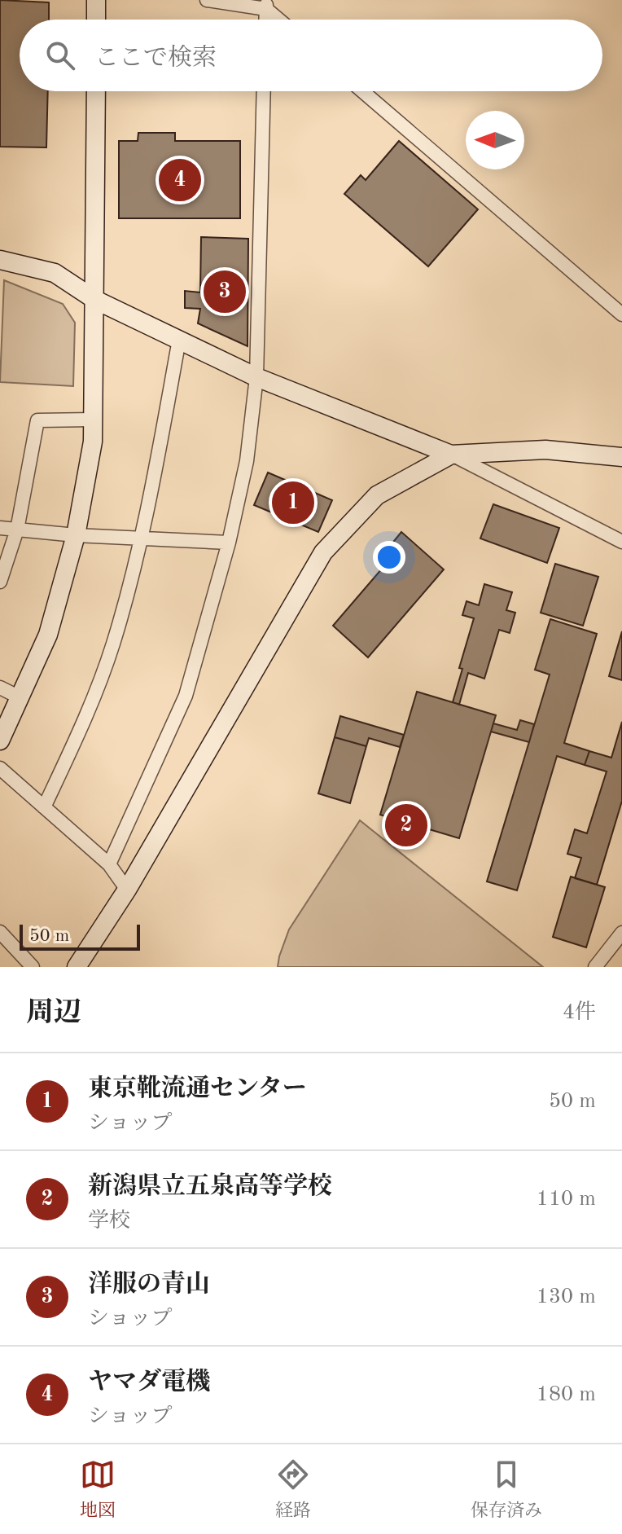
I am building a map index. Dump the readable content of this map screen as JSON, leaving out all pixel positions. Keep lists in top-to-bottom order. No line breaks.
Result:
{"scale_bar":"50 m","north":"left","page":{"search":"ここで検索","pins":["4","3","1","2"],"scale":"50 m","heading":["周辺","4件"],"list":[{"mark":"1","name":"東京靴流通センター","note":"ショップ","value":"50 m"},{"mark":"2","name":"新潟県立五泉高等学校","note":"学校","value":"110 m"},{"mark":"3","name":"洋服の青山","note":"ショップ","value":"130 m"},{"mark":"4","name":"ヤマダ電機","note":"ショップ","value":"180 m"}],"nav":["地図","経路","保存済み"]}}
